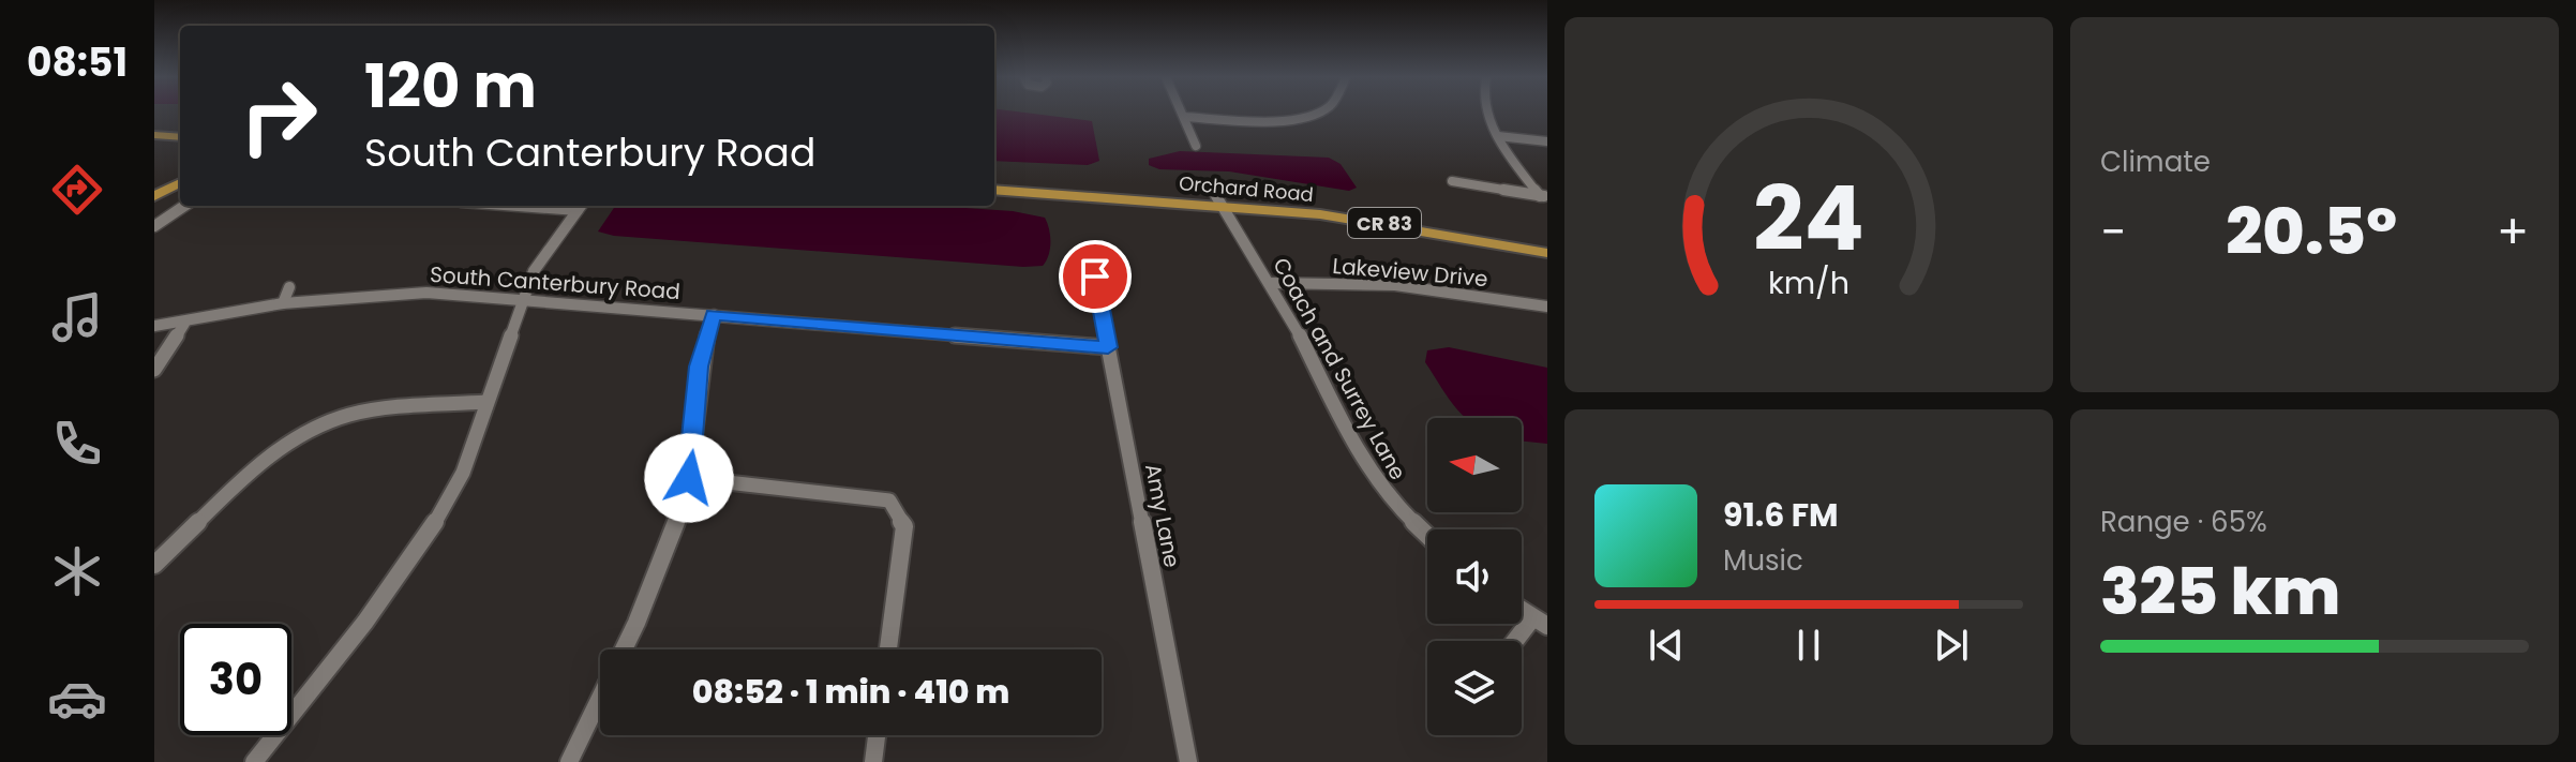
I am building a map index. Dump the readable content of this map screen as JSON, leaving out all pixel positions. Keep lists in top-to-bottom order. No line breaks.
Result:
{"streets":{"main road":["Orchard Road","CR 83"],"street":["Lakeview Drive","South Canterbury Road","Coach and Surrey Lane","Amy Lane"]},"crossings":[["Orchard Road","Coach and Surrey Lane"],["Lakeview Drive","Coach and Surrey Lane"],["South Canterbury Road","Amy Lane"]],"north":"left","page":{"tabs":"08:51","tile":["Climate",["Range · 65%","325 km"]],"turn":["120 m","South Canterbury Road"],"heat":["−","20.5°","+"],"song":["91.6 FM","Music"],"limit":"30","trip":"08:52 · 1 min · 410 m","gauge":["24","km/h"]}}
